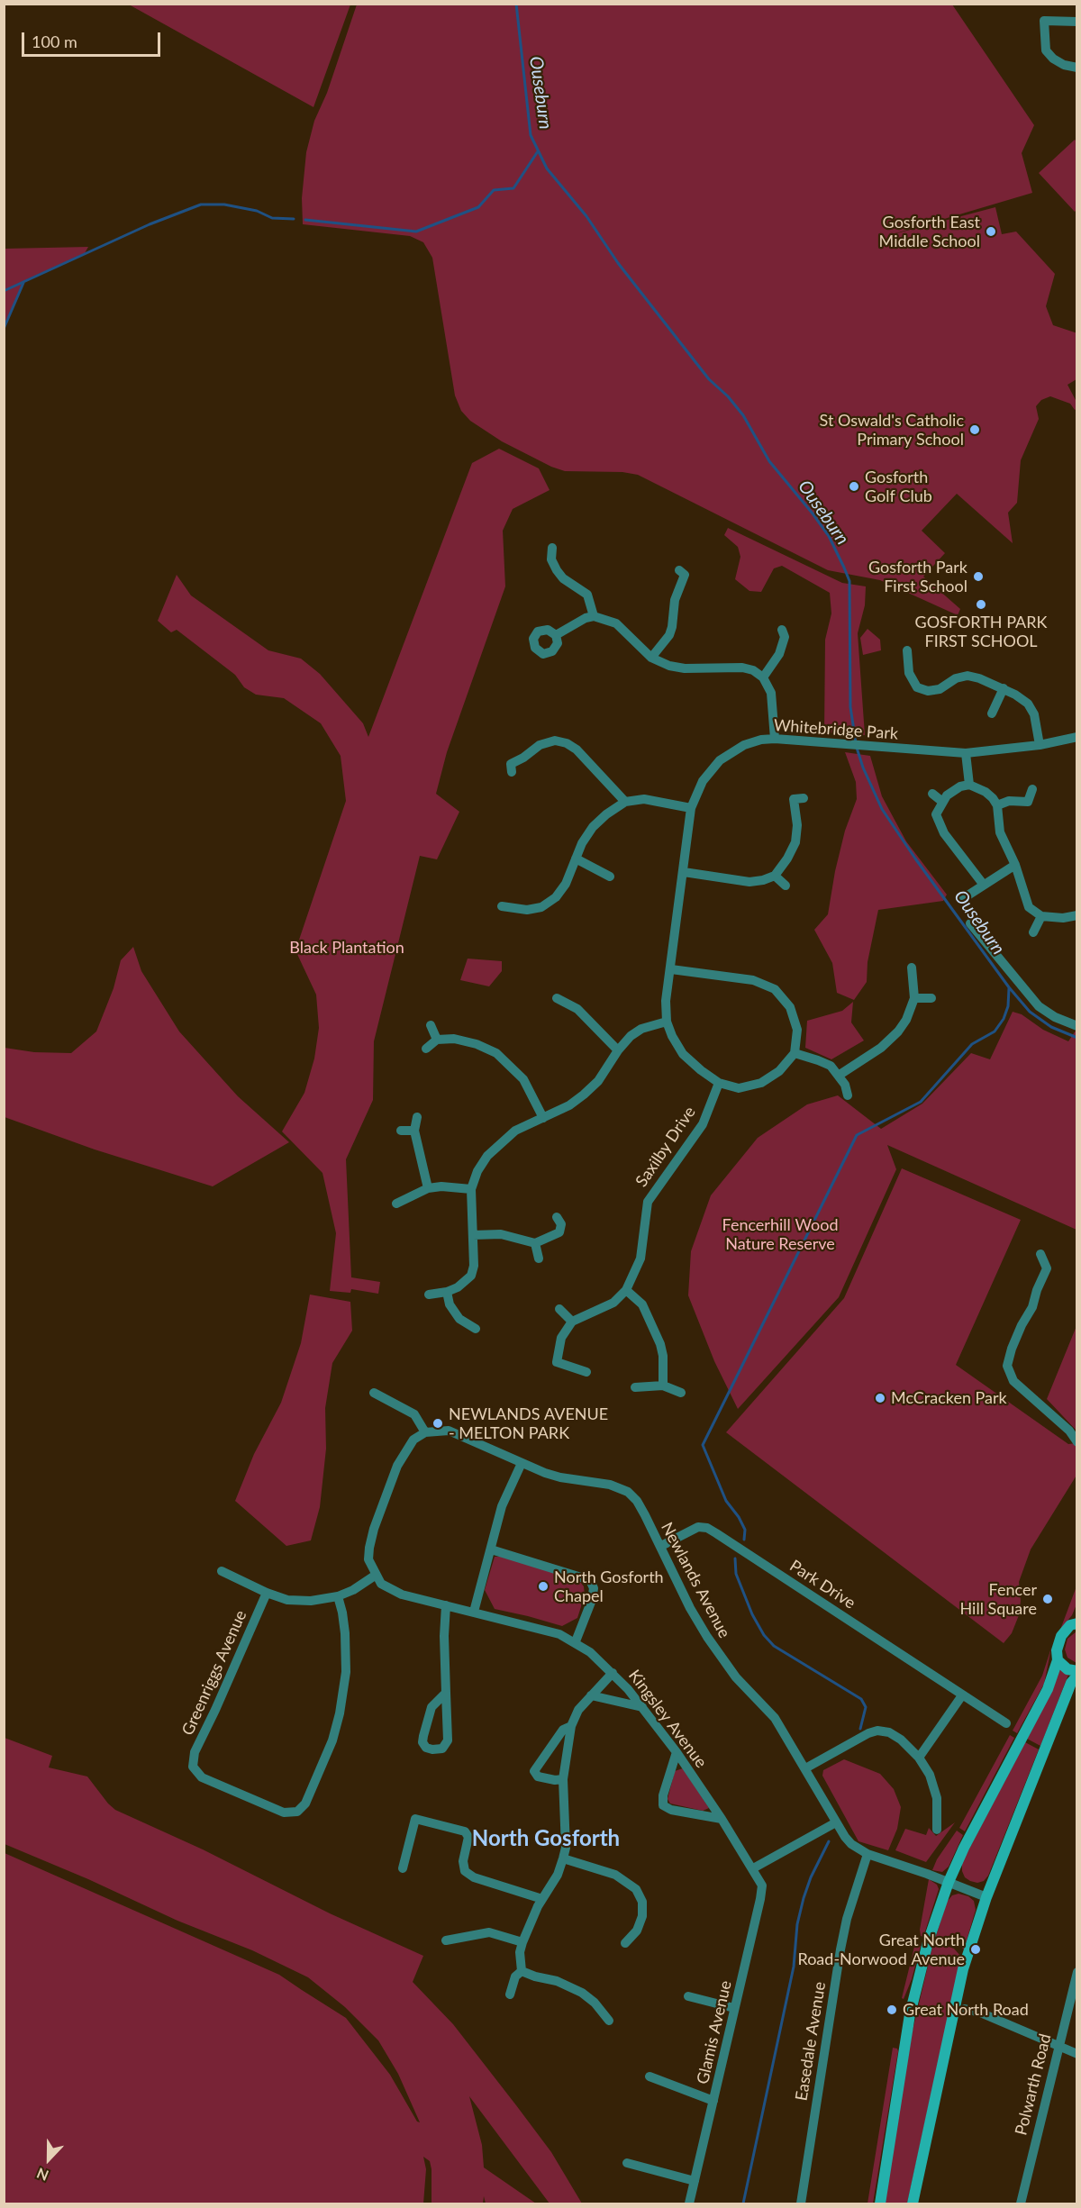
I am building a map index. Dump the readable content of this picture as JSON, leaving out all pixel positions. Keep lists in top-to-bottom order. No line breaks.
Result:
{"streets":{"street":["Whitebridge Park","Saxilby Drive","Newlands Avenue","Park Drive","Greenriggs Avenue","Kingsley Avenue","Glamis Avenue","Easedale Avenue","Polwarth Road"]},"crossings":[["Whitebridge Park","Saxilby Drive"],["Newlands Avenue","Park Drive"],["Newlands Avenue","Easedale Avenue"],["Kingsley Avenue","Glamis Avenue"]],"districts":["North Gosforth"],"water":["Ouseburn"],"parks":["Black Plantation","Fencerhill Wood Nature Reserve"],"places":["Gosforth East Middle School","St Oswald's Catholic Primary School","Gosforth Golf Club","Gosforth Park First School","GOSFORTH PARK FIRST SCHOOL","McCracken Park","NEWLANDS AVENUE - MELTON PARK","North Gosforth Chapel","Fencer Hill Square","Great North Road-Norwood Avenue","Great North Road"],"scale_bar":"100 m","north":"bottom"}
